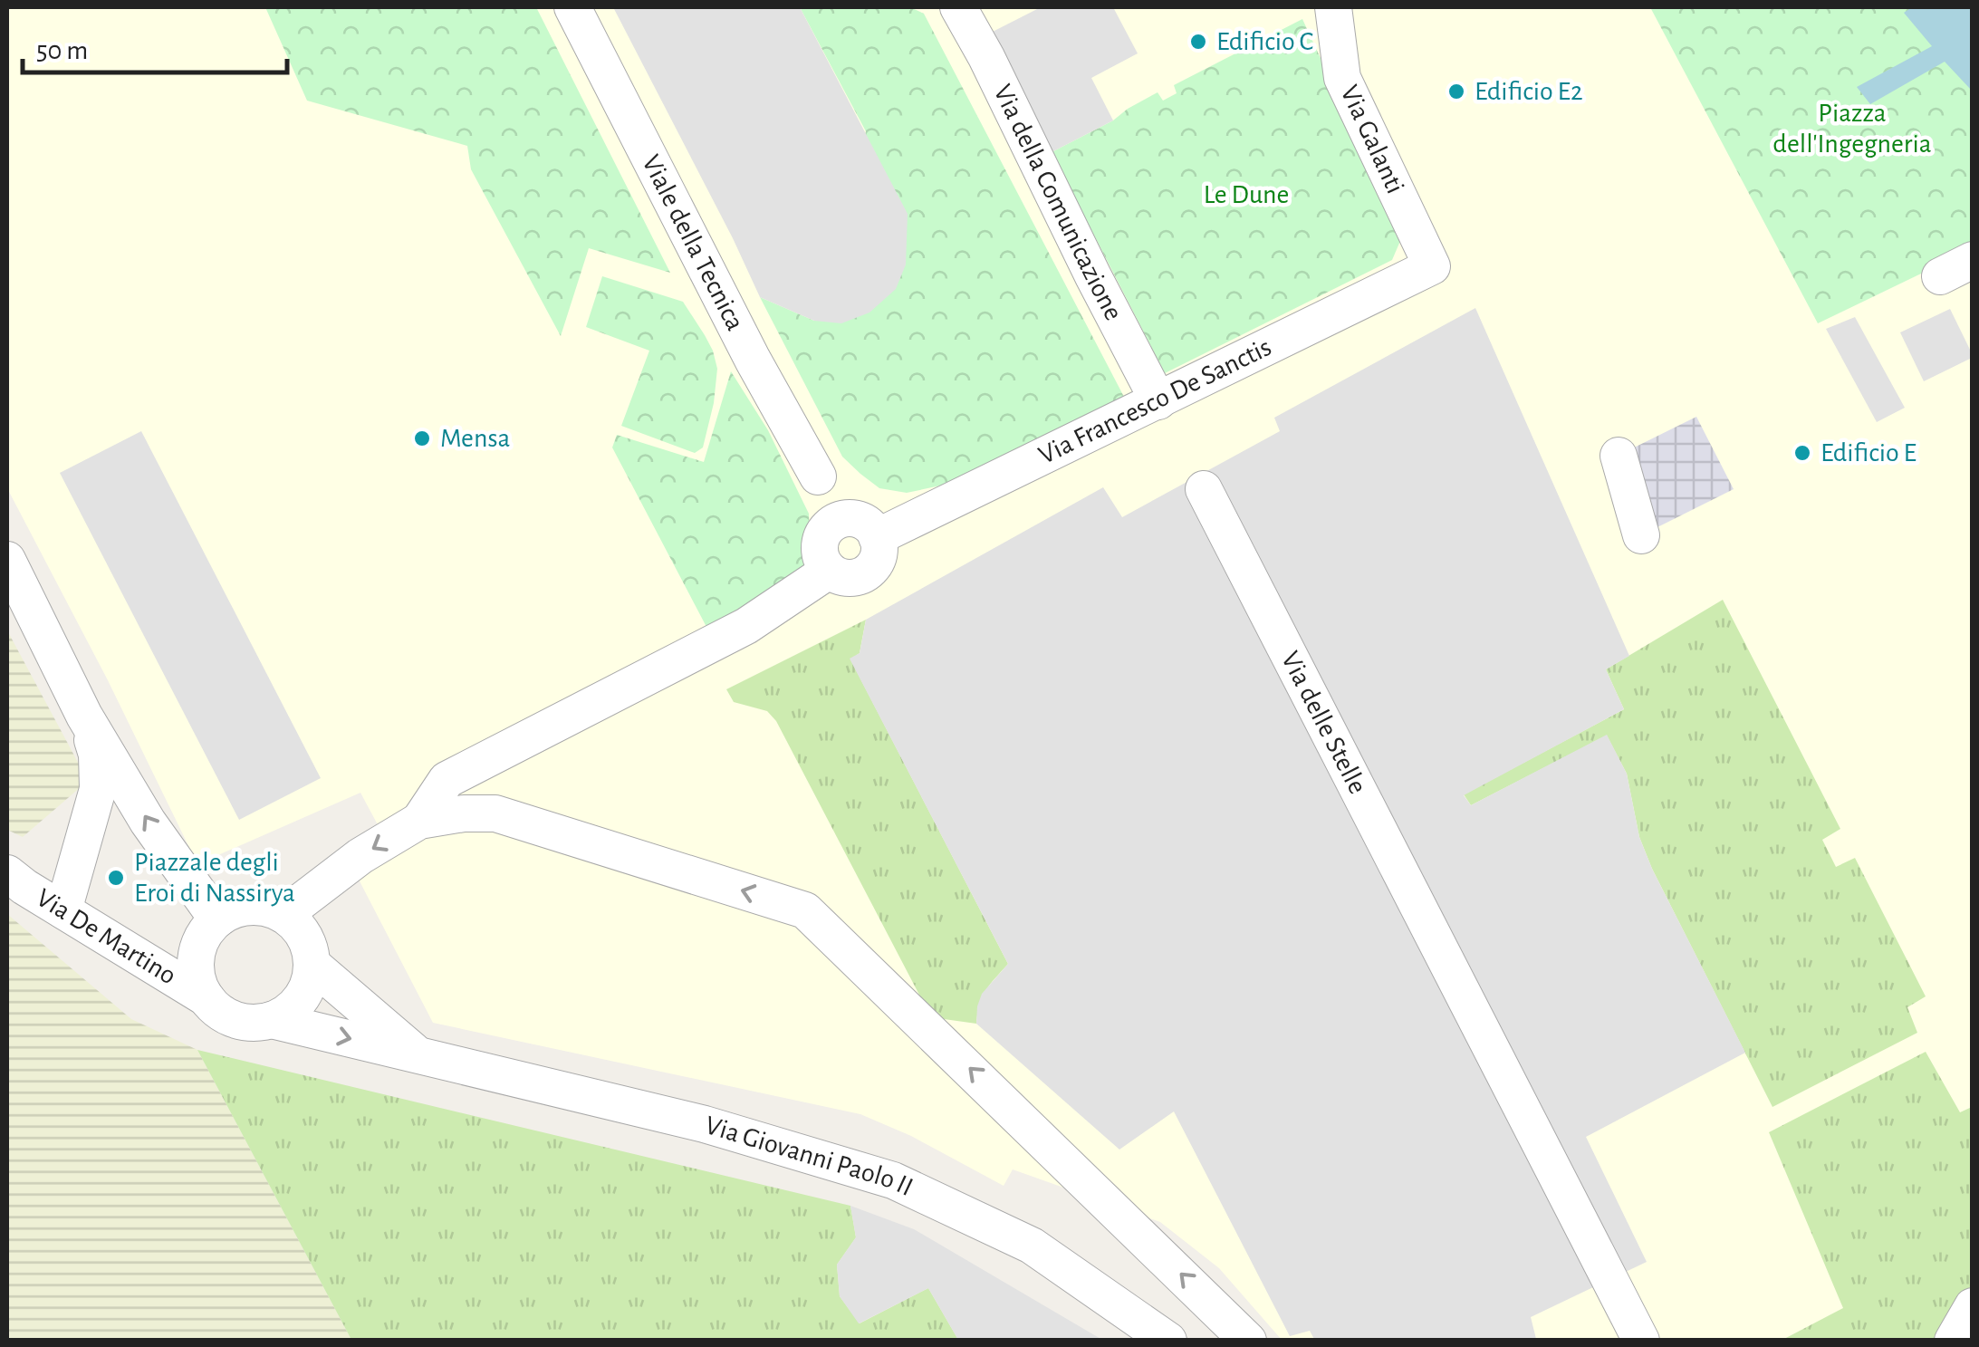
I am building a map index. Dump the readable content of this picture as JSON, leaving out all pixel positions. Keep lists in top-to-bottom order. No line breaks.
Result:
{"streets":{"street":["Via Galanti","Via della Comunicazione","Viale della Tecnica","Via Francesco De Sanctis","Via delle Stelle","Via De Martino","Via Giovanni Paolo II"]},"crossings":[["Via Galanti","Via Francesco De Sanctis"],["Via della Comunicazione","Via Francesco De Sanctis"],["Viale della Tecnica","Via Francesco De Sanctis"],["Via De Martino","Via Giovanni Paolo II"]],"parks":["Piazza dell'Ingegneria","Le Dune"],"places":["Edificio C","Edificio E2","Mensa","Edificio E","Piazzale degli Eroi di Nassirya"],"scale_bar":"50 m"}
